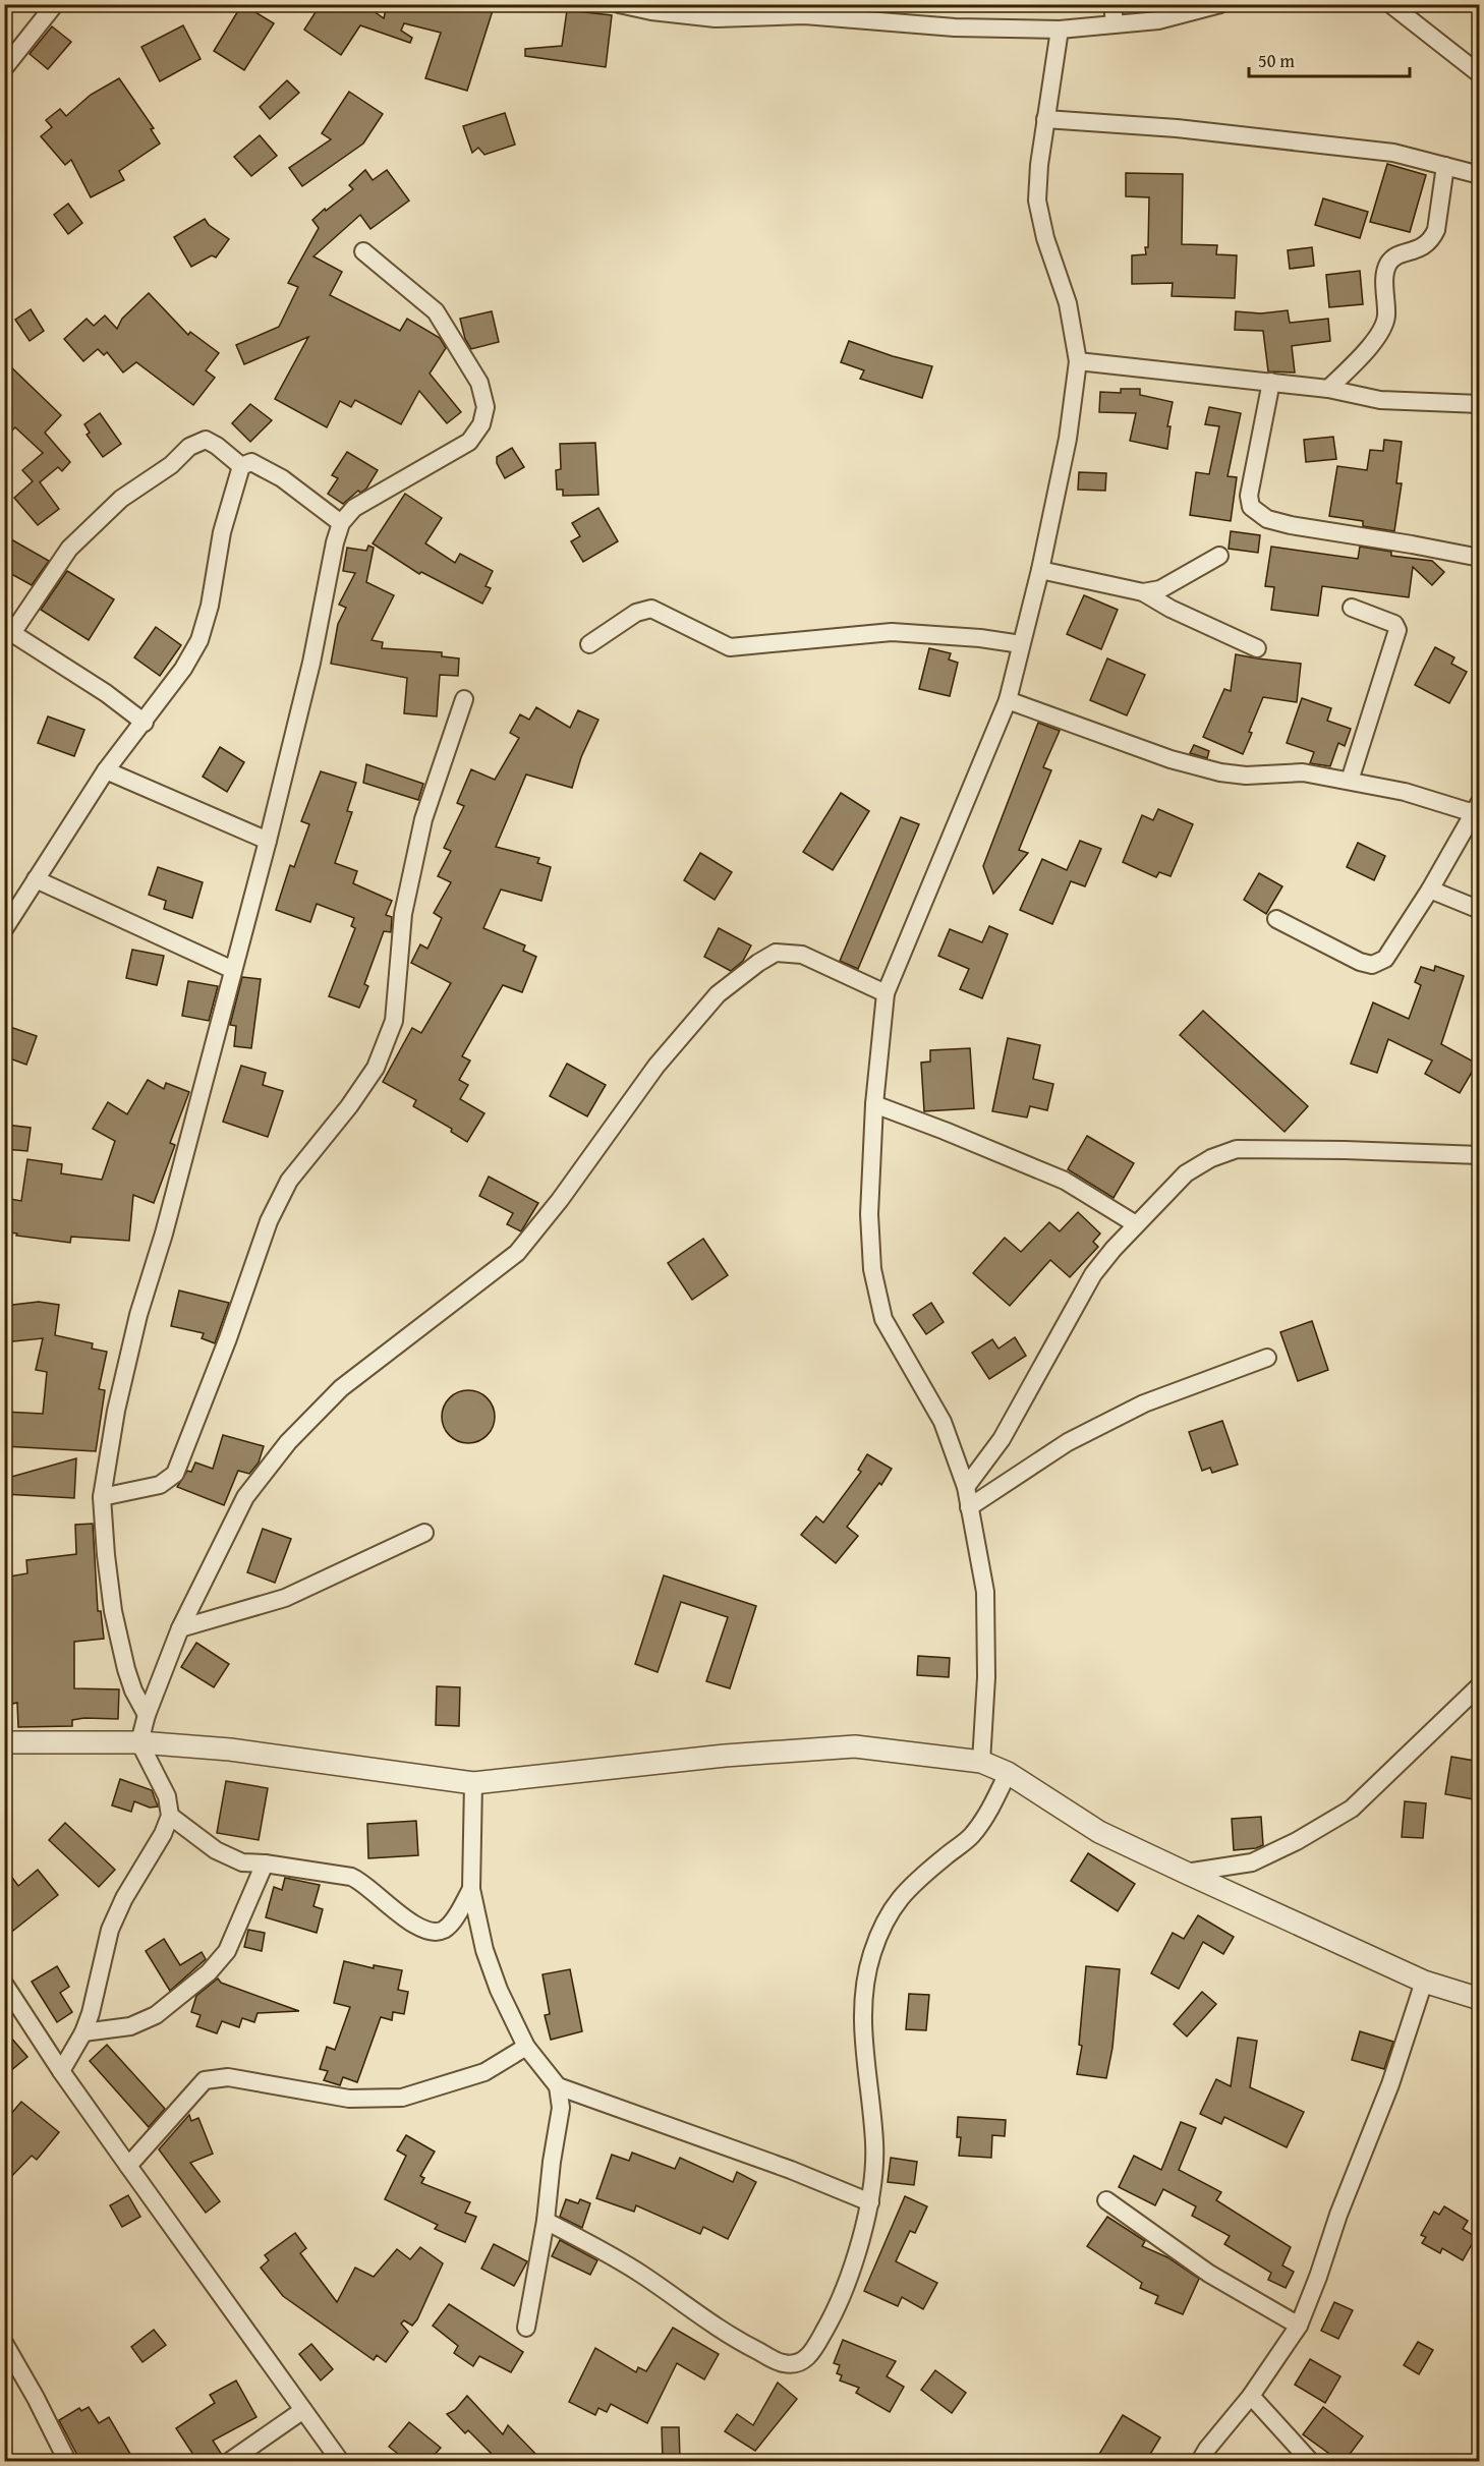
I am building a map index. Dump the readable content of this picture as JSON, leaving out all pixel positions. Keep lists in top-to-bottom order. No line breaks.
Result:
{"scale_bar":"50 m"}
